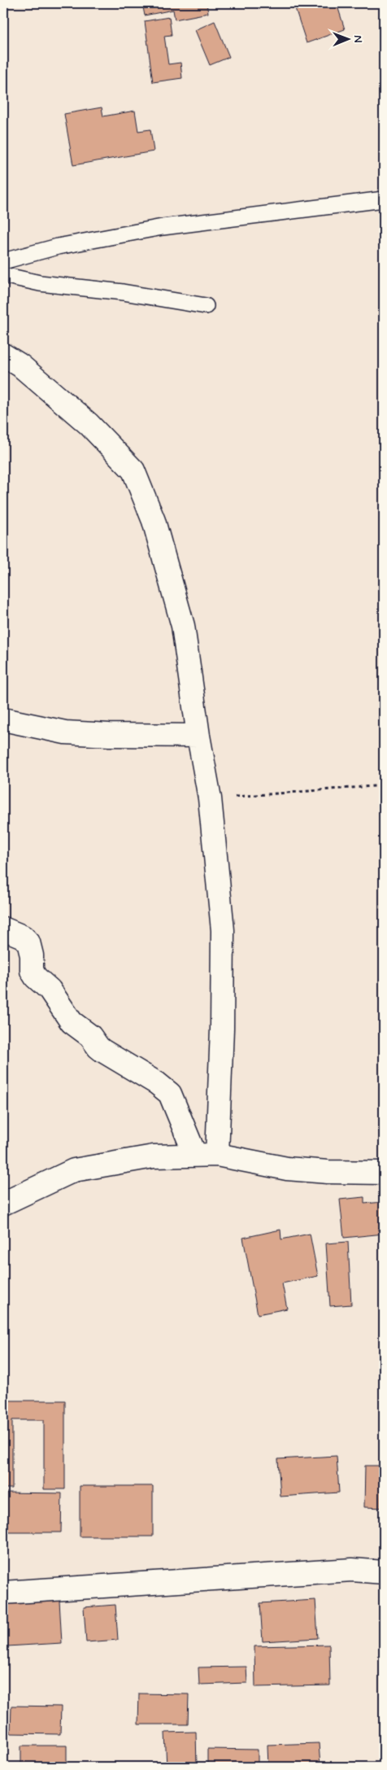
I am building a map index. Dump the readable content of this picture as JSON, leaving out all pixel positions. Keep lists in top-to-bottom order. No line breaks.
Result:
{"north":"right"}
